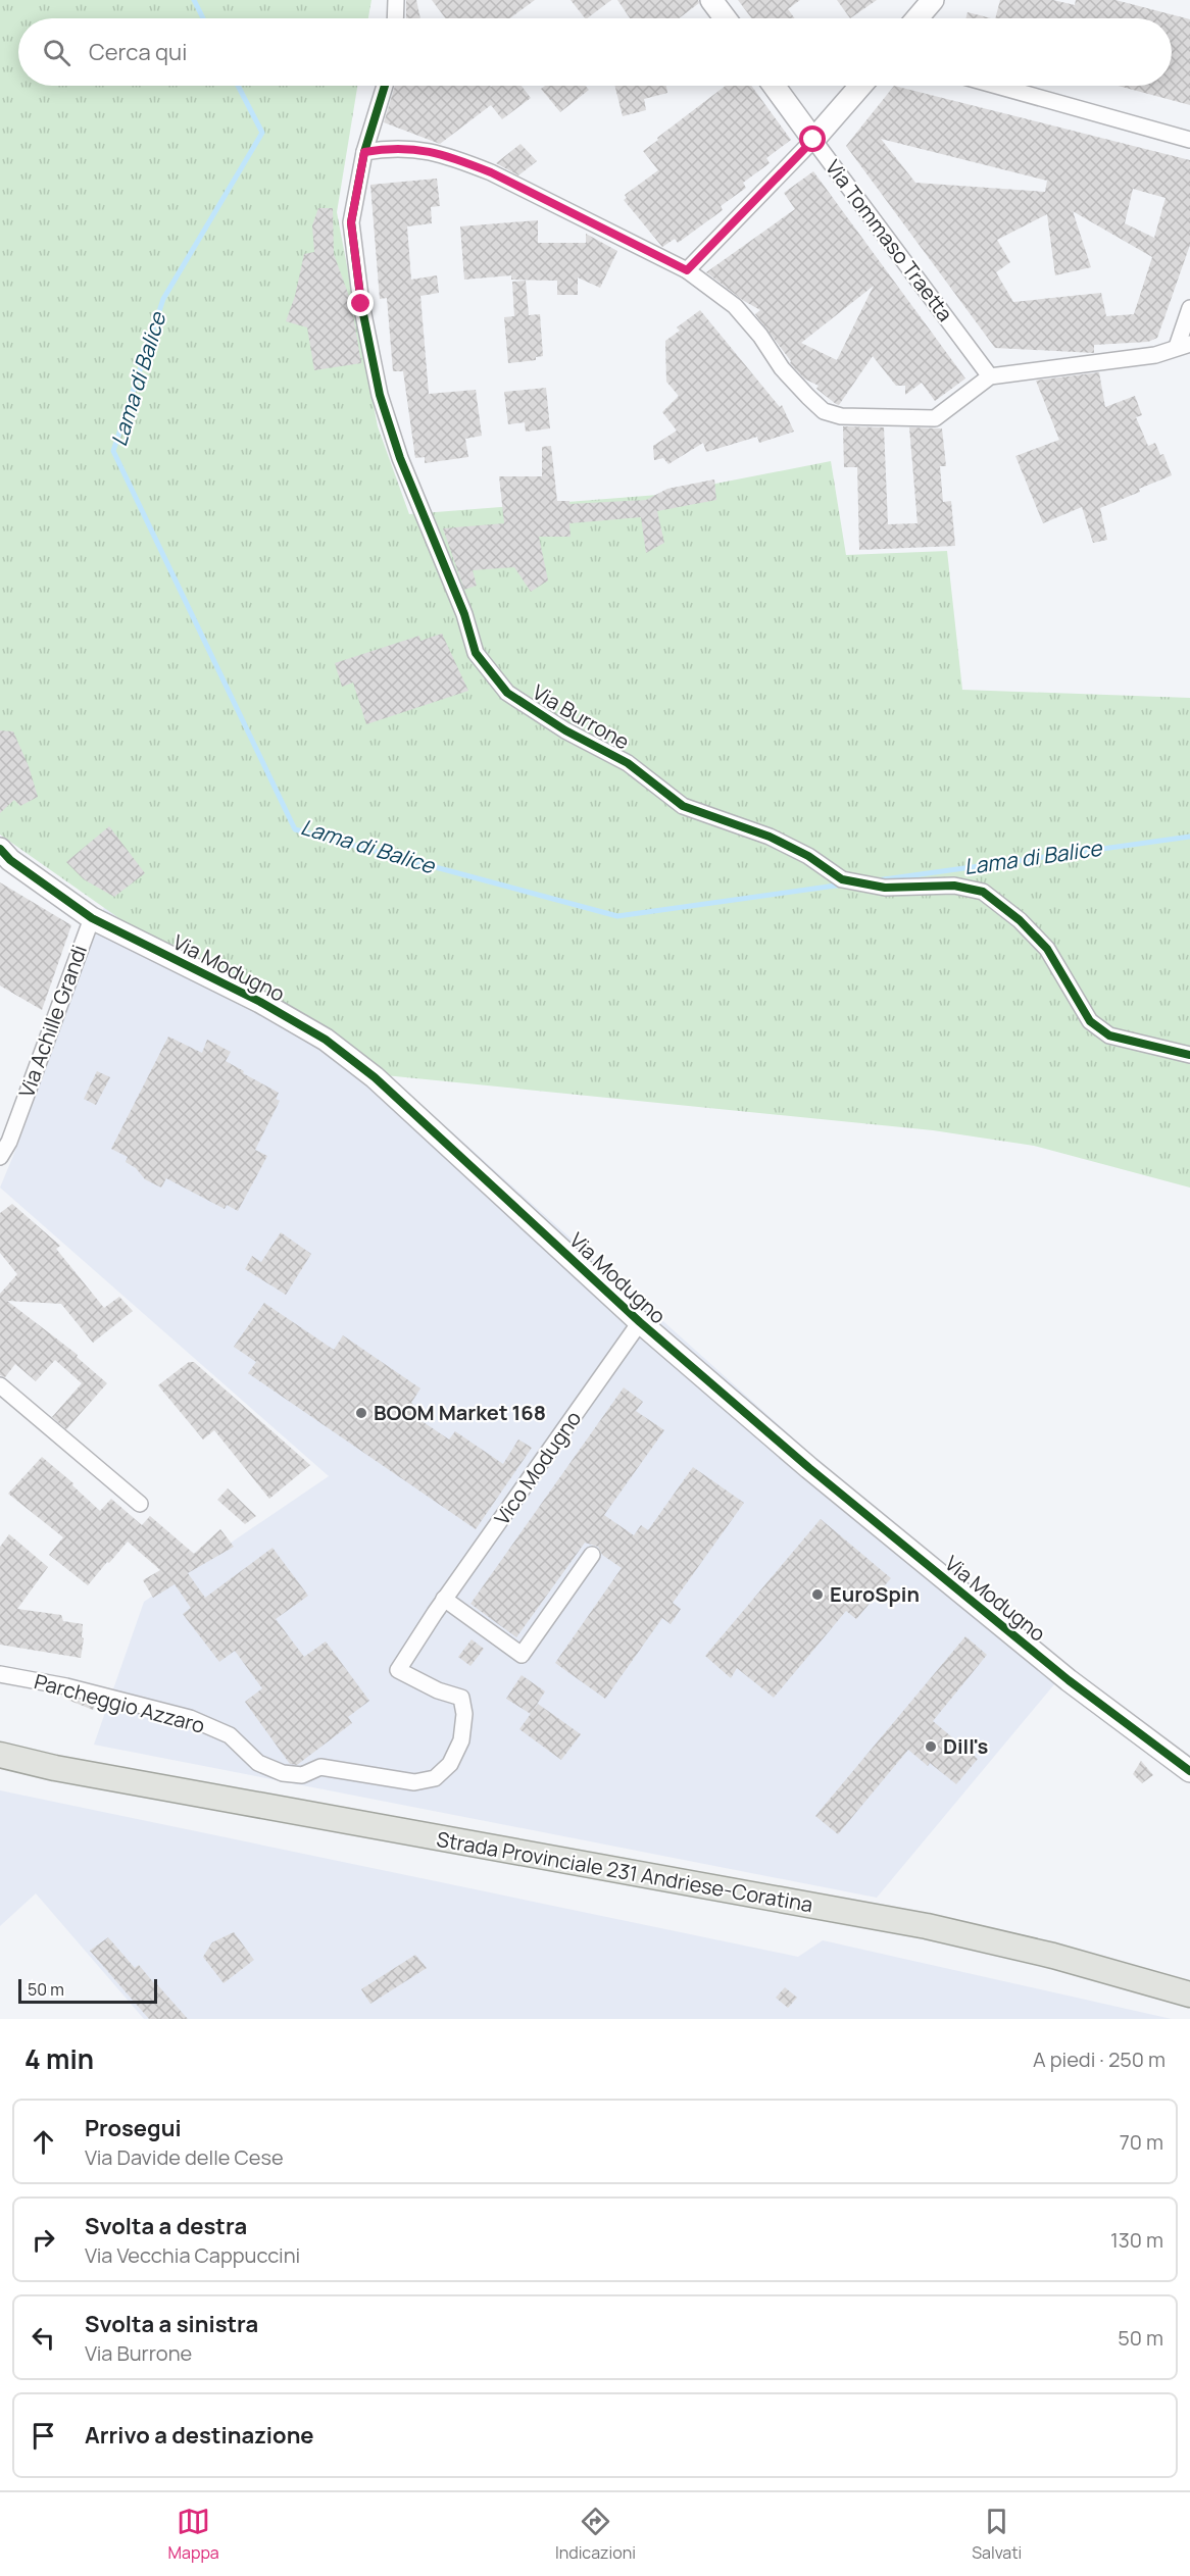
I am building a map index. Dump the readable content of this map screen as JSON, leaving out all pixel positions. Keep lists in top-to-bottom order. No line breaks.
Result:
{"streets":{"main road":["Strada Provinciale 231 Andriese-Coratina"],"street":["Via Tommaso Traetta","Via Burrone","Via Modugno","Via Achille Grandi","Vico Modugno","Parcheggio Azzaro"]},"crossings":[["Via Modugno","Via Achille Grandi"],["Via Modugno","Vico Modugno"],["Vico Modugno","Parcheggio Azzaro"]],"water":["Lama di Balice"],"places":["BOOM Market 168","EuroSpin","Dill's"],"scale_bar":"50 m","page":{"search":"Cerca qui","scale":"50 m","heading":["4 min","A piedi · 250 m"],"list":[["Prosegui","Via Davide delle Cese","70 m"],["Svolta a destra","Via Vecchia Cappuccini","130 m"],["Svolta a sinistra","Via Burrone","50 m"],"Arrivo a destinazione"],"nav":["Mappa","Indicazioni","Salvati"]}}
